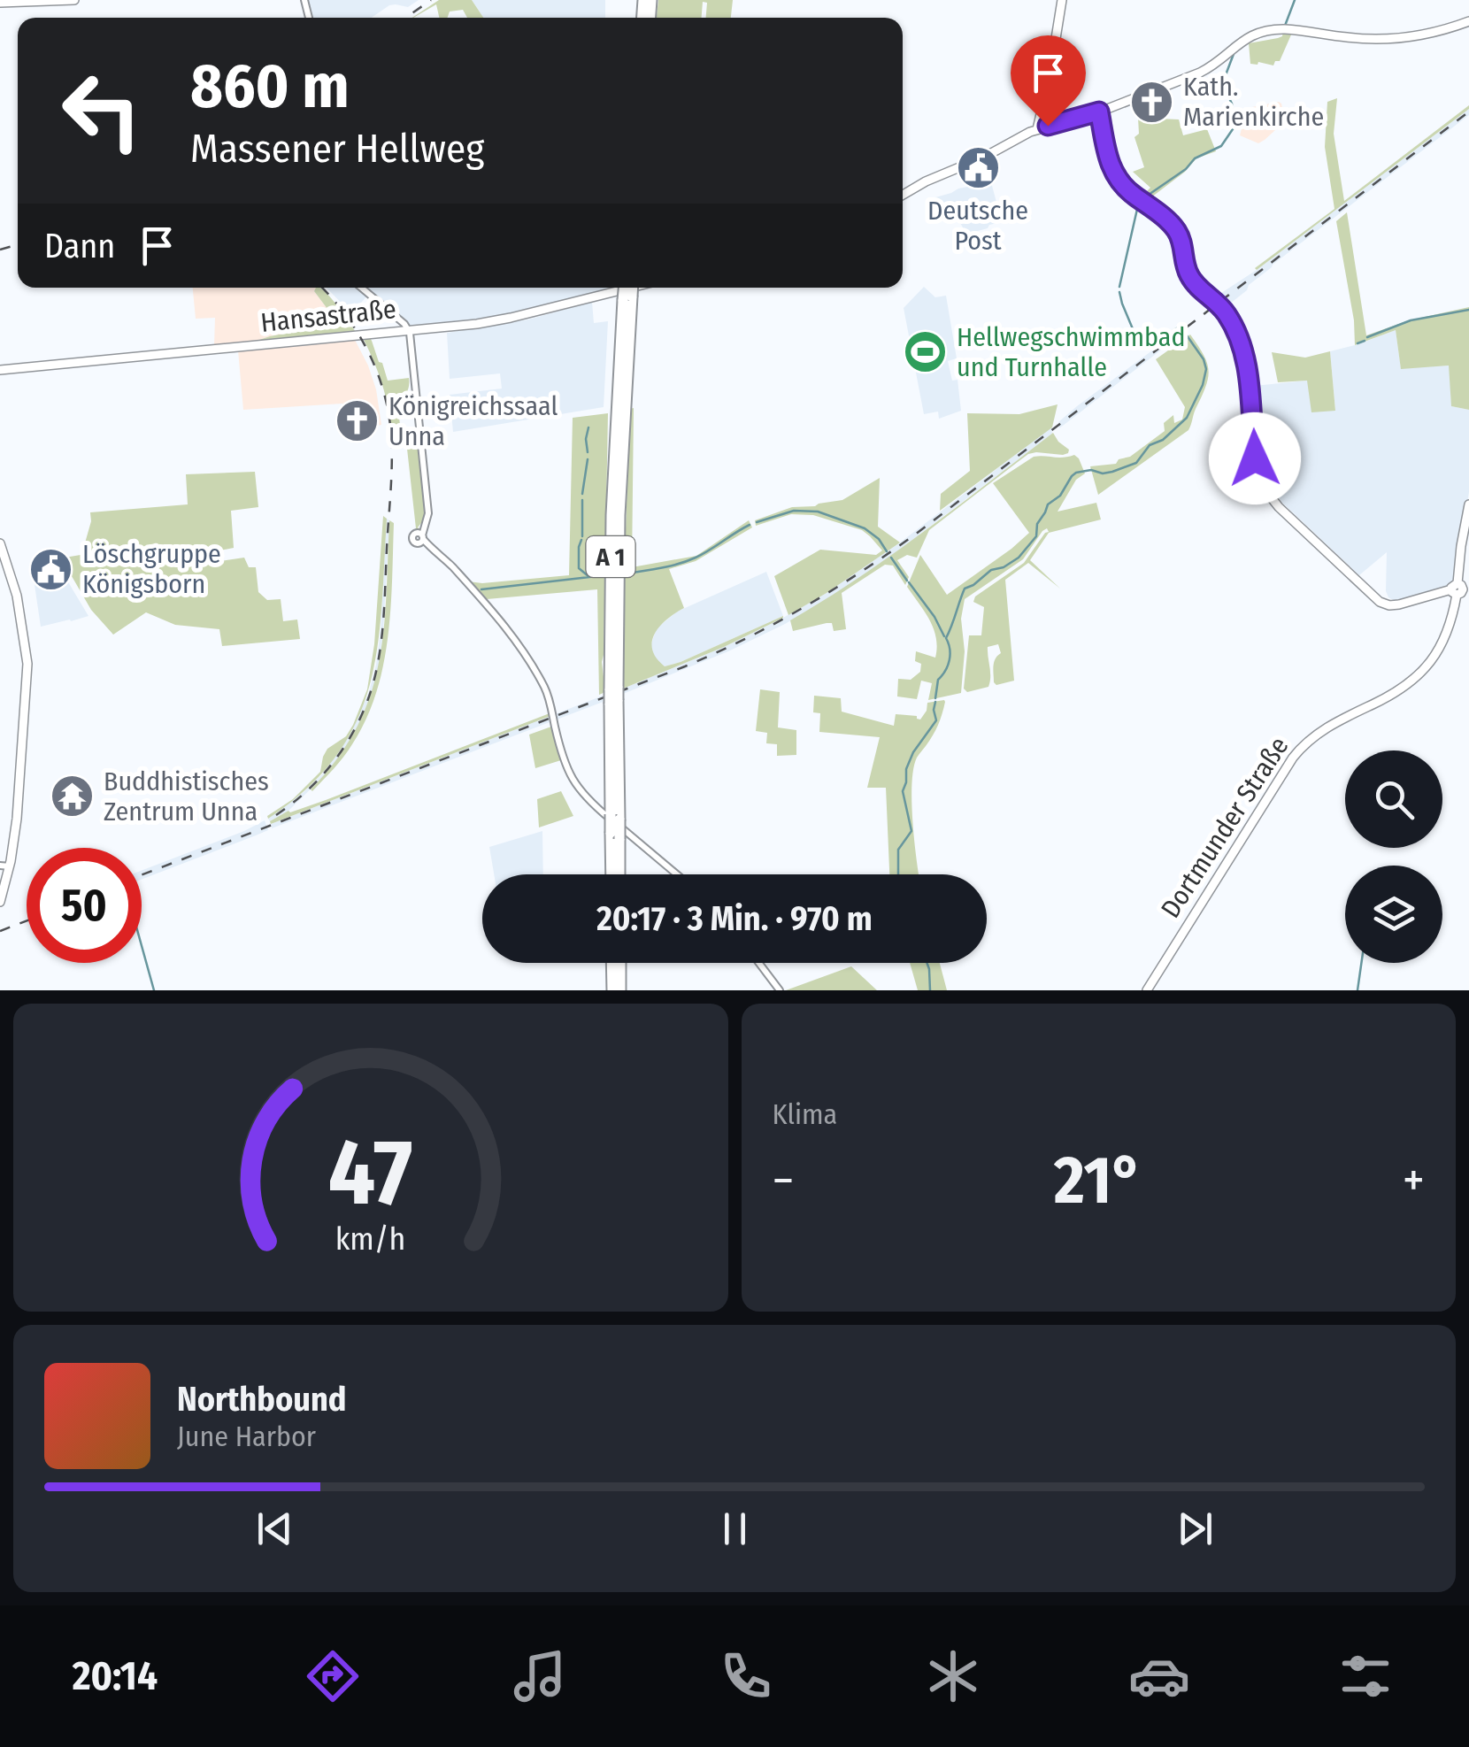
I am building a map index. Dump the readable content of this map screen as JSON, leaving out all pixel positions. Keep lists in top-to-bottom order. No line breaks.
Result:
{"streets":{"highway":["A 1"],"main road":["Hansastraße","Dortmunder Straße"]},"places":{"church":["Kath. Marienkirche","Königreichssaal Unna"],"public building":["Deutsche Post","Löschgruppe Königsborn"],"sports":["Hellwegschwimmbad und Turnhalle"],"temple":["Buddhistisches Zentrum Unna"]},"page":{"turn":["860 m","Massener Hellweg"],"then":"Dann","limit":"50","trip":"20:17 · 3 Min. · 970 m","tile":"Klima","heat":["−","21°","+"],"song":["Northbound","June Harbor"],"tabs":"20:14","gauge":["47","km/h"]}}
